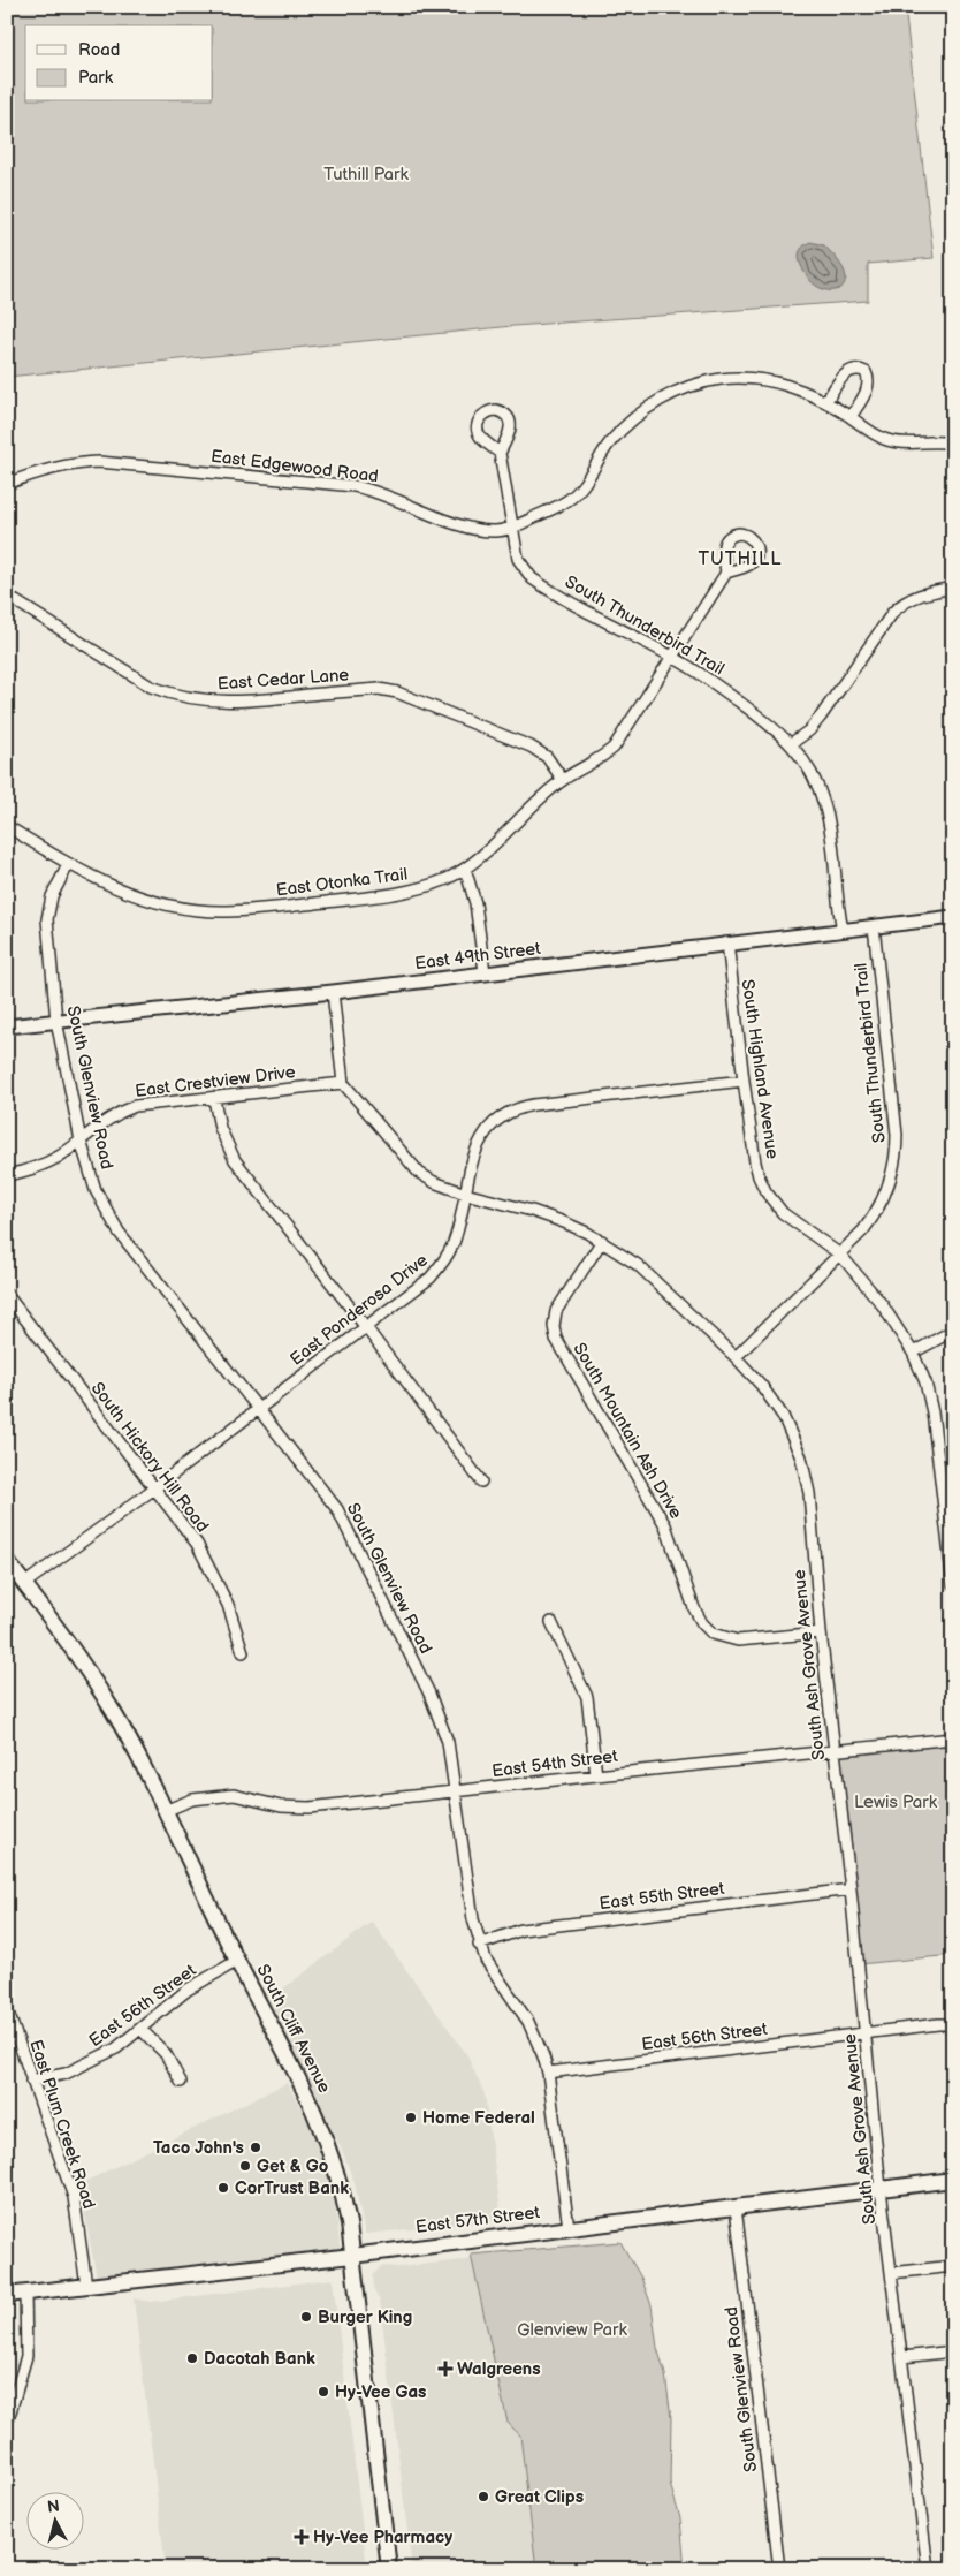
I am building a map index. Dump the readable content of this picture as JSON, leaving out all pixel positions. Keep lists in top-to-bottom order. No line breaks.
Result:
{"streets":{"main road":["South Cliff Avenue","East 57th Street"],"street":["East Edgewood Road","South Thunderbird Trail","East Cedar Lane","East Otonka Trail","East 49th Street","South Highland Avenue","East Crestview Drive","South Glenview Road","East Ponderosa Drive","South Mountain Ash Drive","South Hickory Hill Road","South Ash Grove Avenue","East 54th Street","East 55th Street","East 56th Street","East Plum Creek Road"]},"crossings":[["East Edgewood Road","South Thunderbird Trail"],["South Thunderbird Trail","East Otonka Trail"],["South Thunderbird Trail","East 49th Street"],["South Thunderbird Trail","South Highland Avenue"],["South Thunderbird Trail","South Ash Grove Avenue"],["East Cedar Lane","East Otonka Trail"],["East Otonka Trail","South Glenview Road"],["East 49th Street","South Highland Avenue"],["East 49th Street","South Glenview Road"],["South Highland Avenue","East Ponderosa Drive"],["East Crestview Drive","South Glenview Road"],["East Crestview Drive","South Ash Grove Avenue"],["South Glenview Road","East Ponderosa Drive"],["South Glenview Road","East 54th Street"],["South Glenview Road","East 55th Street"],["South Glenview Road","East 56th Street"],["South Glenview Road","East 57th Street"],["East Ponderosa Drive","South Hickory Hill Road"],["East Ponderosa Drive","South Ash Grove Avenue"],["East Ponderosa Drive","South Cliff Avenue"],["South Mountain Ash Drive","South Ash Grove Avenue"],["South Ash Grove Avenue","East 54th Street"],["South Ash Grove Avenue","East 55th Street"],["South Ash Grove Avenue","East 56th Street"],["South Ash Grove Avenue","East 57th Street"],["East 54th Street","South Cliff Avenue"],["East 56th Street","South Cliff Avenue"],["East 56th Street","East Plum Creek Road"],["South Cliff Avenue","East 57th Street"],["East Plum Creek Road","East 57th Street"]],"districts":["TUTHILL"],"parks":["Tuthill Park","Lewis Park","Glenview Park"],"places":{"other":["Home Federal","Taco John's","Get & Go","CorTrust Bank","Burger King","Dacotah Bank","Hy-Vee Gas","Great Clips"],"health":["Walgreens","Hy-Vee Pharmacy"]},"legend":["Road","Park"],"north":"top"}
